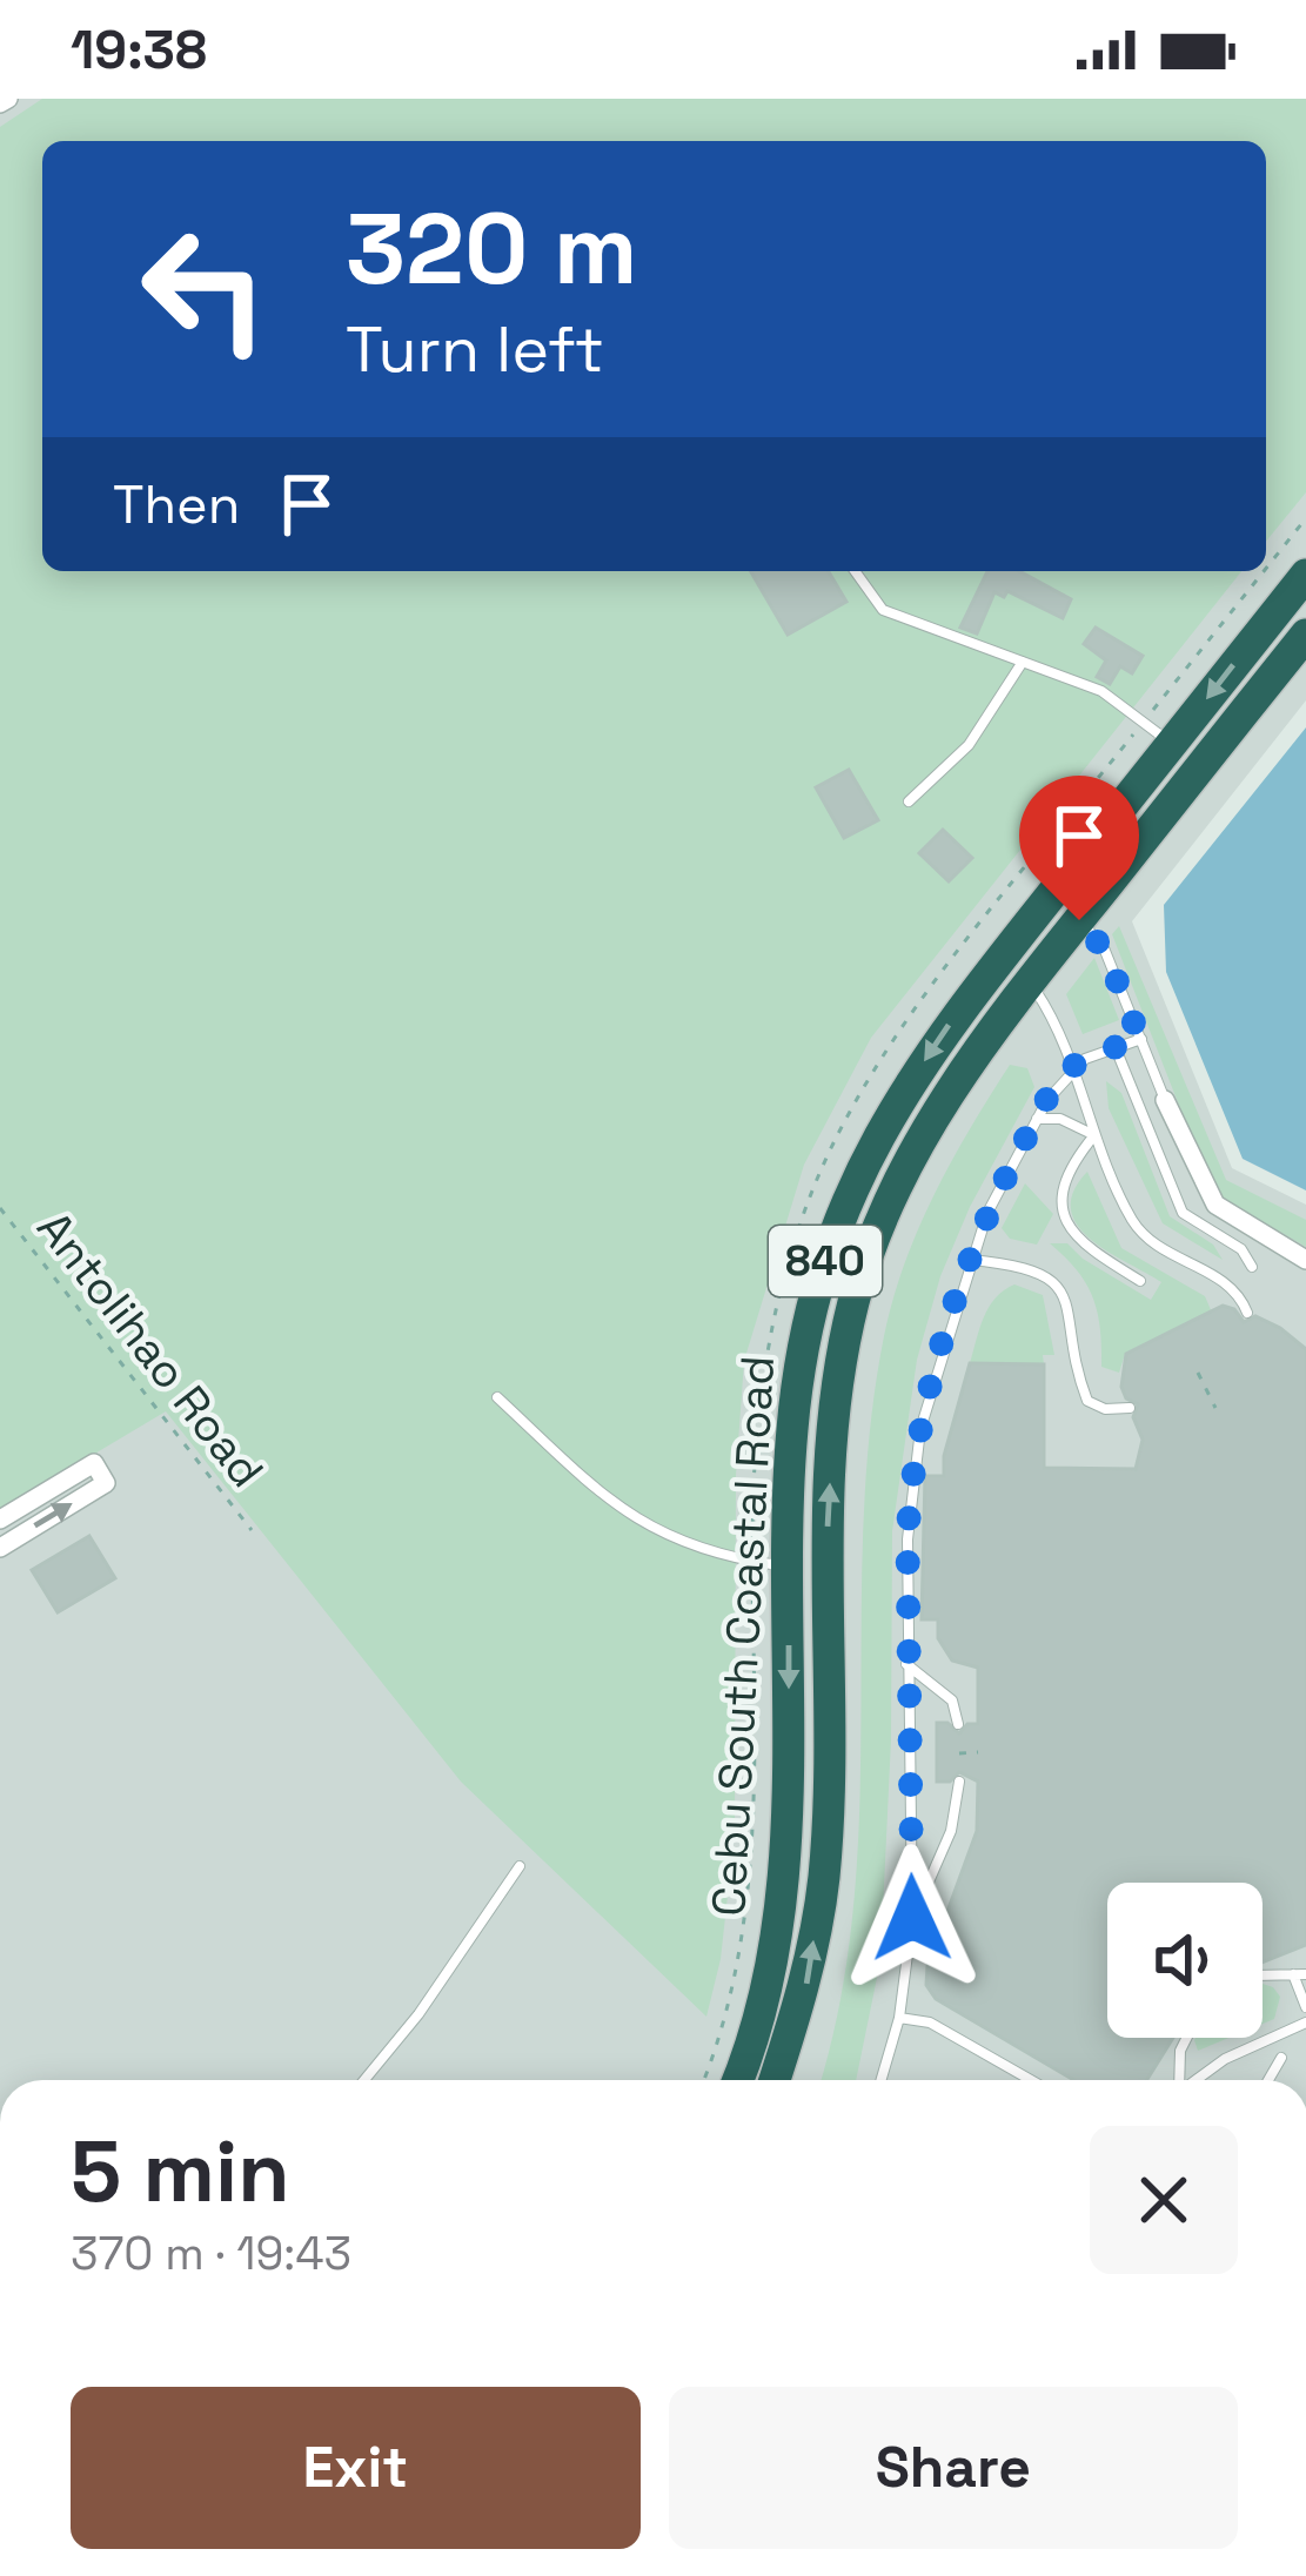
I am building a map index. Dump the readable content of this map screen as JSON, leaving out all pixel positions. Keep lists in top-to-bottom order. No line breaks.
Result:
{"streets":{"highway":["840","Cebu South Coastal Road"],"path":["Antolihao Road"]},"page":{"status":"19:38","turn":["320 m","Turn left"],"then":"Then","heading":["5 min","370 m · 19:43"],"buttons":["Exit","Share"]}}
